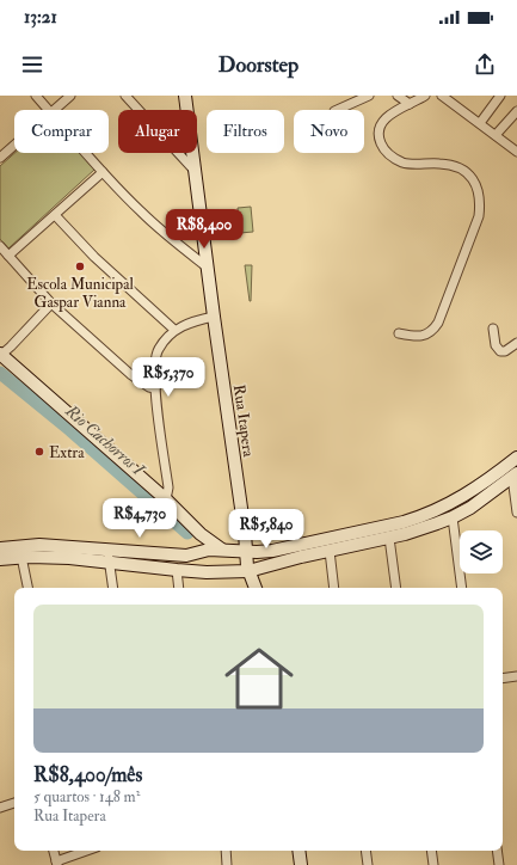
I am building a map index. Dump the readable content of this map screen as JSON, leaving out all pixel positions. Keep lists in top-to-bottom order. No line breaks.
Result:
{"streets":{"main road":["Rua Itapera"]},"water":["Rio Cachorros I"],"places":["Escola Municipal Gaspar Vianna","Extra"],"page":{"status":"13:21","header":"Doorstep","chip":["Comprar","Alugar","Filtros","Novo"],"price":["R$8,400","R$5,370","R$4,730","R$5,840"],"list":[{"name":"R$8,400/mês","note":"5 quartos · 148 m² · Rua Itapera"}]}}
